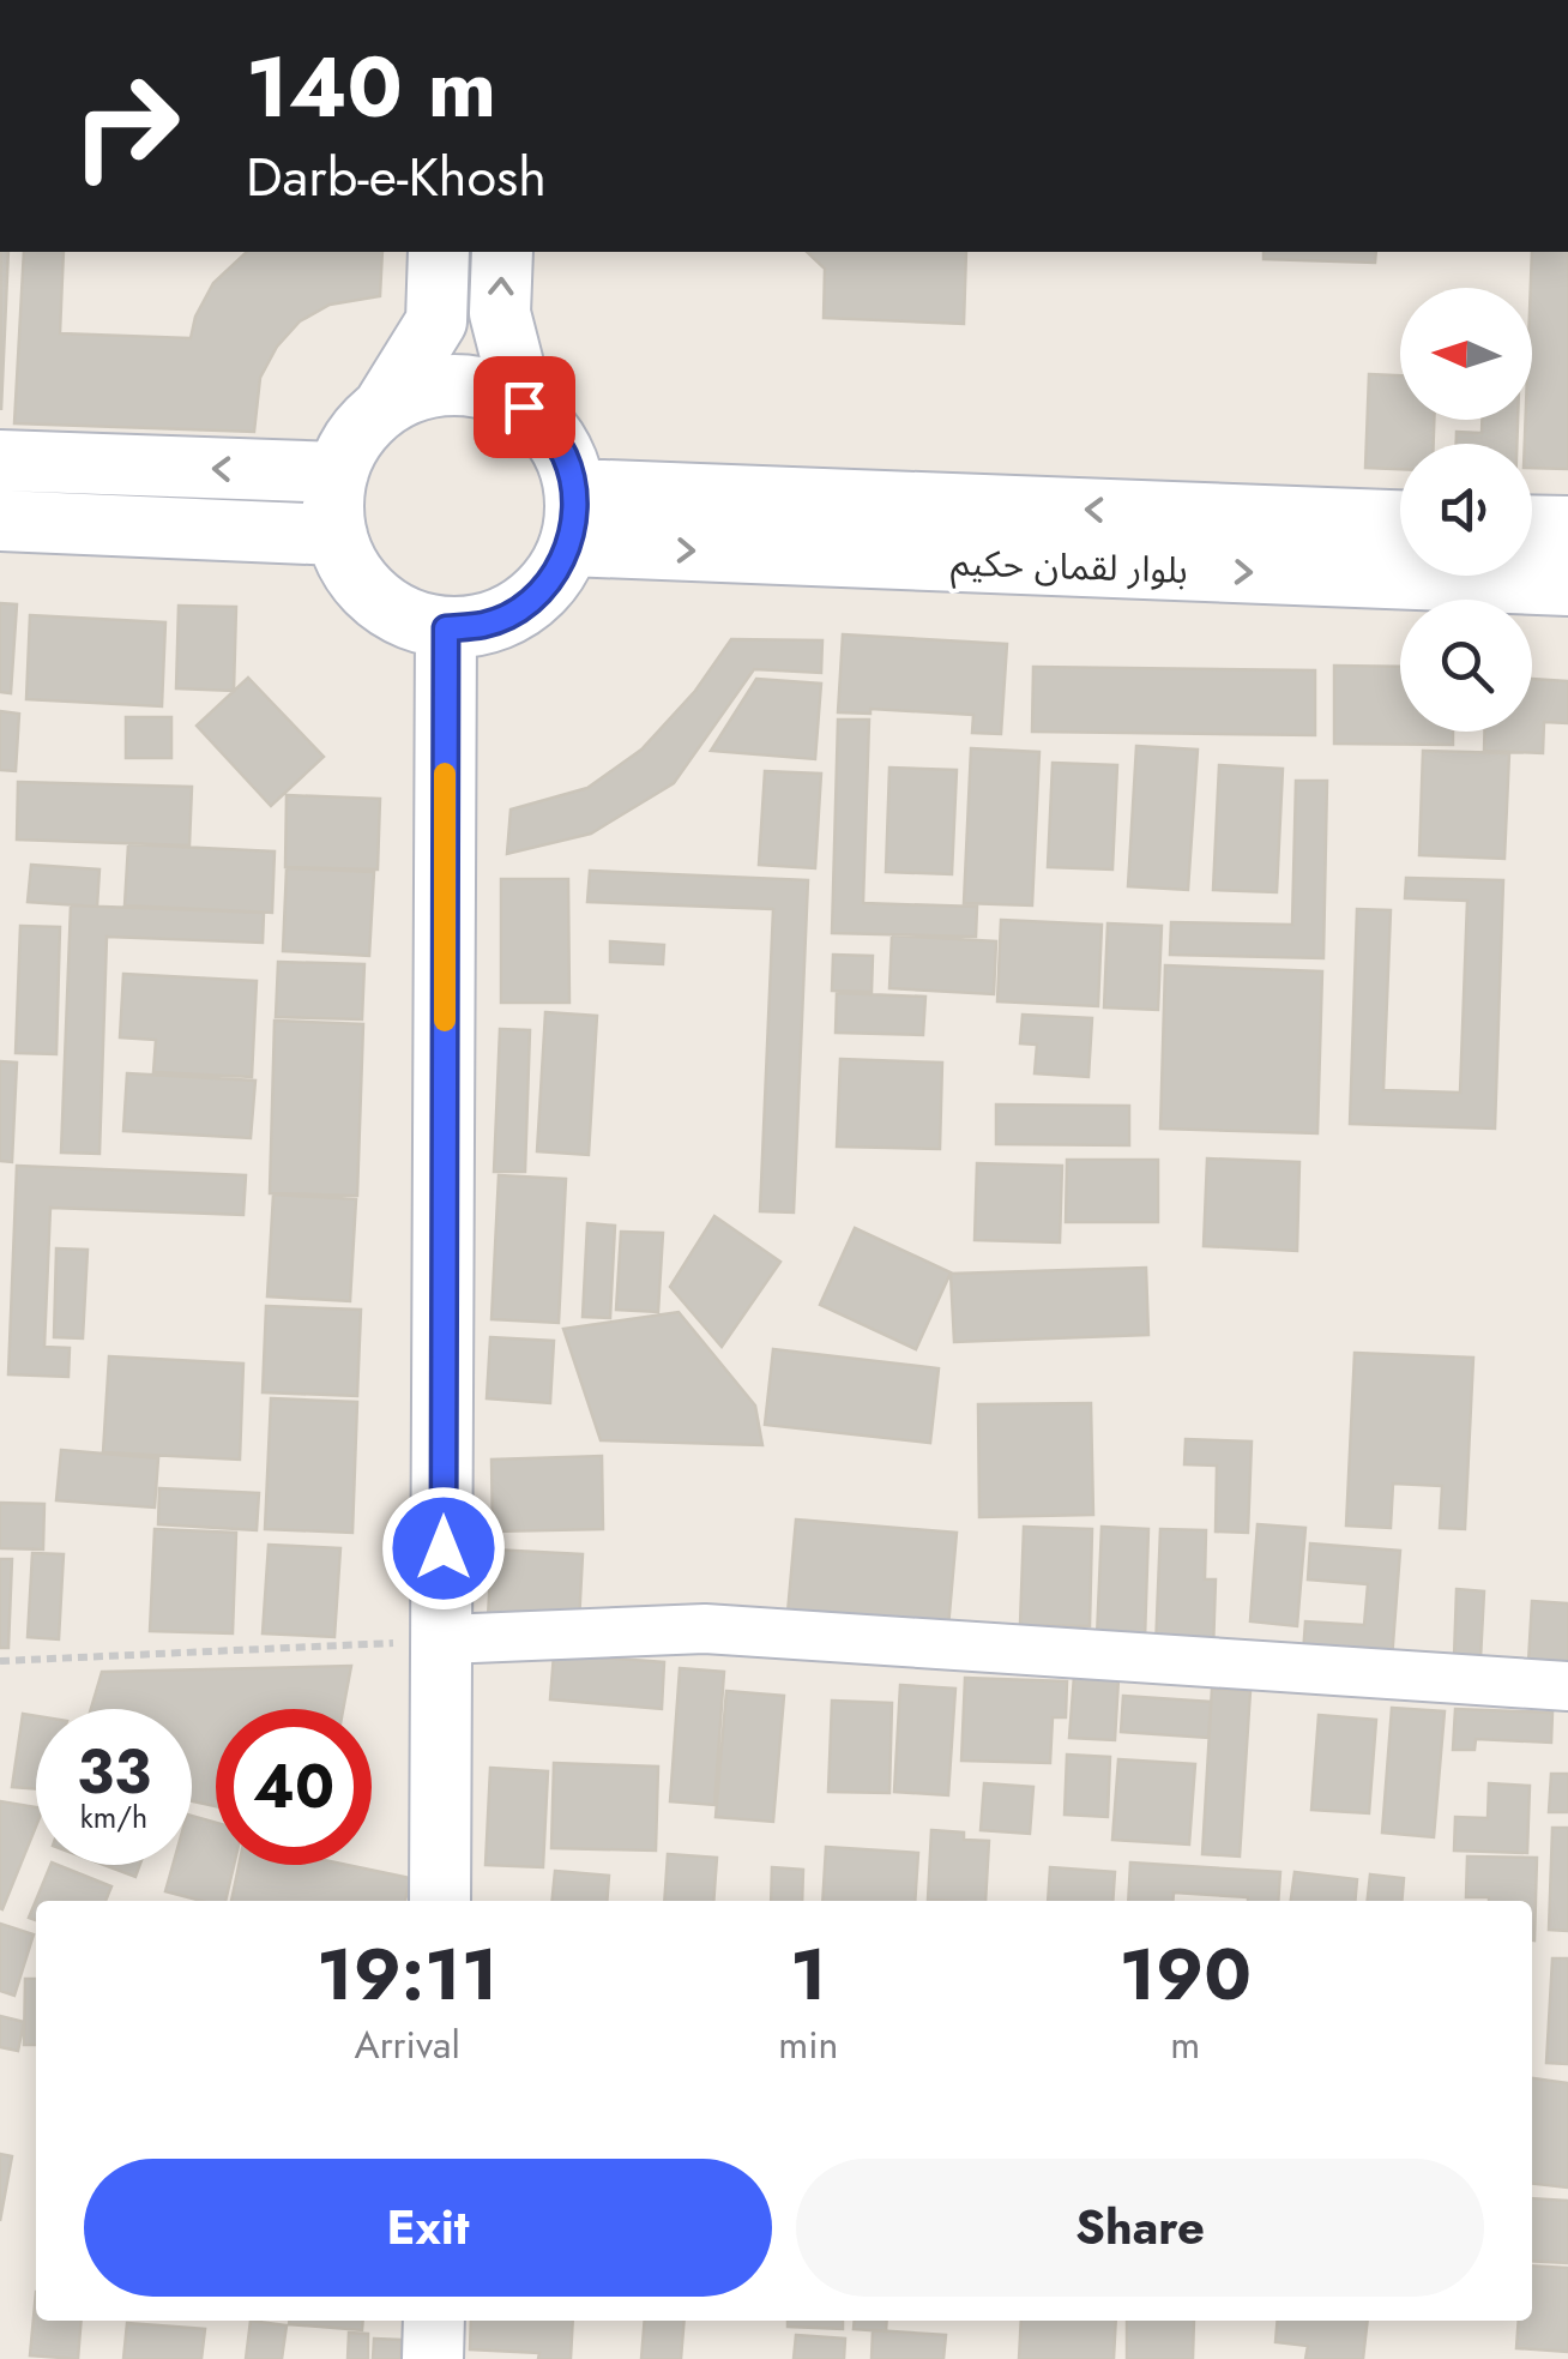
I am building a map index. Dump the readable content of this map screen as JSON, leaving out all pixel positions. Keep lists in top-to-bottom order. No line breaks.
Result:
{"streets":{"street":["بلوار لقمان حکیم"]},"north":"left","page":{"turn":["140 m","Darb-e-Khosh"],"speed":"33 km/h","limit":"40","eta":["19:11","Arrival","1","min","190","m"],"buttons":["Exit","Share"]}}
